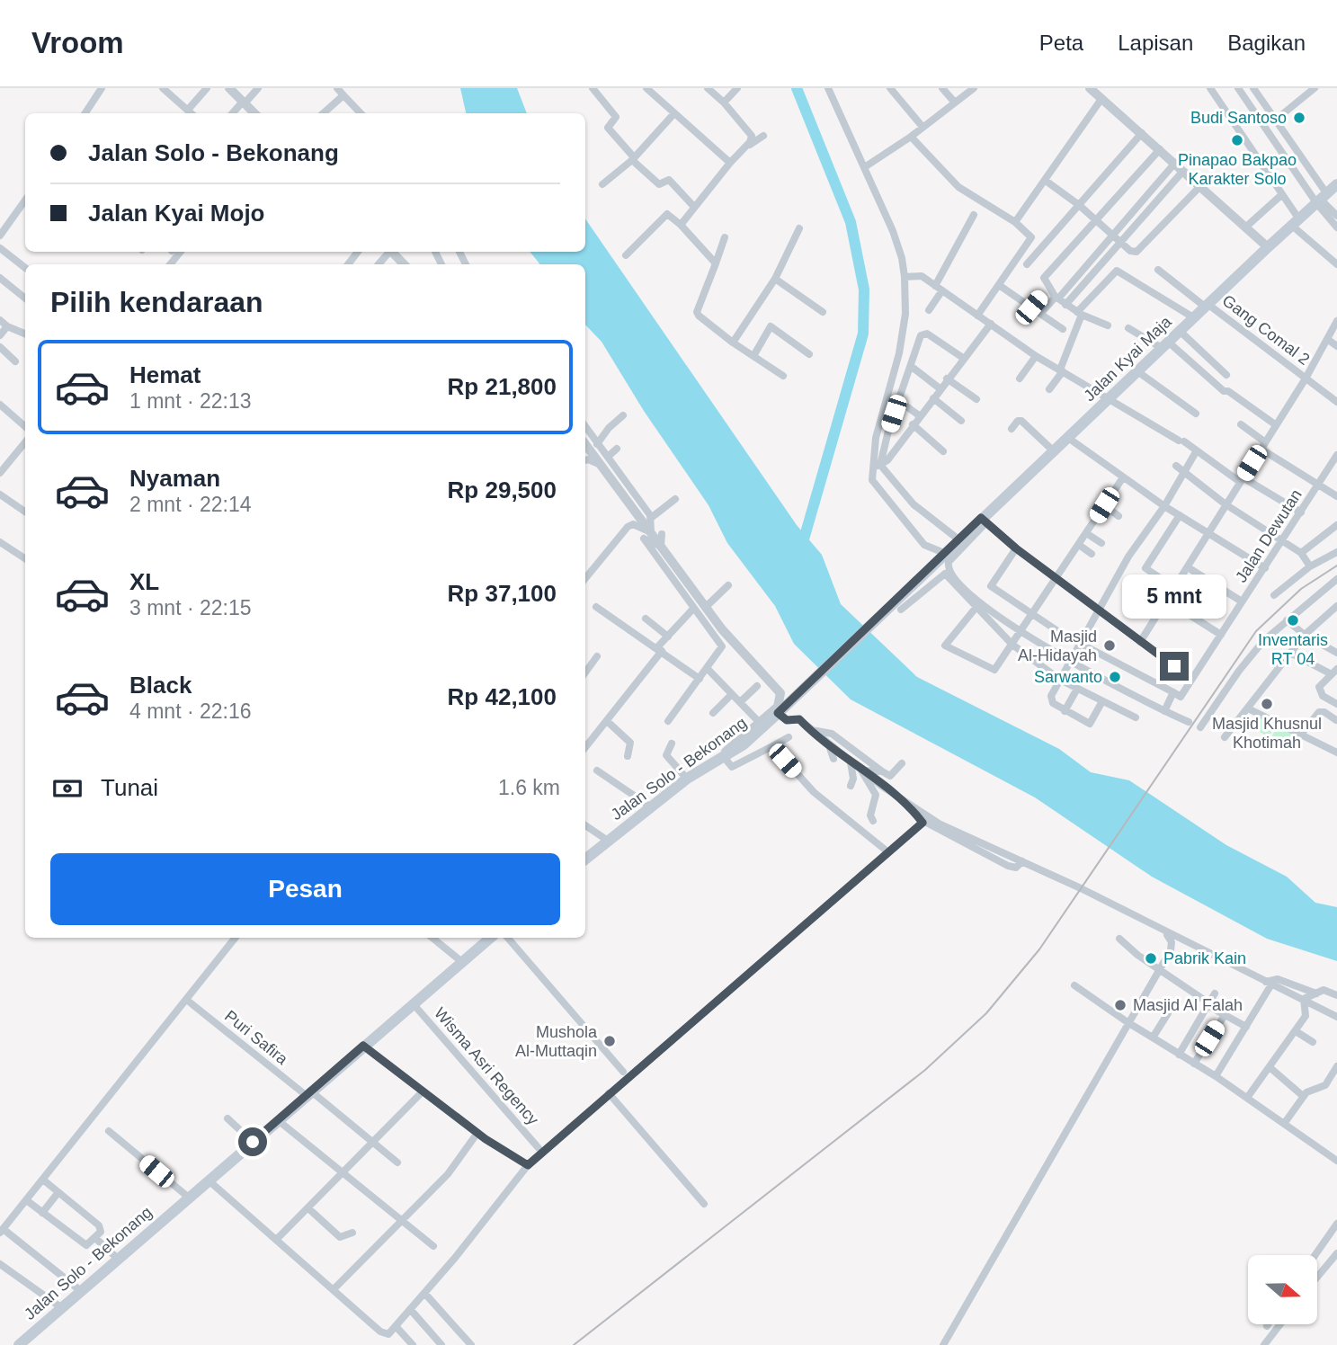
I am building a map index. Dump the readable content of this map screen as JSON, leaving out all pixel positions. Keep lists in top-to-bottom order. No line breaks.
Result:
{"streets":{"main road":["Jalan Kyai Maja","Jalan Solo - Bekonang"],"street":["Gang Comal 2","Jalan Dewutan","Puri Safira","Wisma Asri Regency"]},"crossings":[["Gang Comal 2","Jalan Kyai Maja"],["Jalan Kyai Maja","Jalan Solo - Bekonang"],["Jalan Solo - Bekonang","Puri Safira"],["Jalan Solo - Bekonang","Wisma Asri Regency"]],"places":["Budi Santoso","Pinapao Bakpao Karakter Solo","Inventaris RT 04","Masjid Al-Hidayah","Sarwanto","Masjid Khusnul Khotimah","Pabrik Kain","Masjid Al Falah","Mushola Al-Muttaqin"],"north":"right","page":{"header":"Vroom","nav":["Peta","Lapisan","Bagikan"],"banner":["Jalan Solo - Bekonang","Jalan Kyai Mojo"],"heading":"Pilih kendaraan","list":[{"name":"Hemat","note":"1 mnt · 22:13","value":"Rp 21,800"},{"name":"Nyaman","note":"2 mnt · 22:14","value":"Rp 29,500"},{"name":"XL","note":"3 mnt · 22:15","value":"Rp 37,100"},{"name":"Black","note":"4 mnt · 22:16","value":"Rp 42,100"}],"bubble":"5 mnt","pay":["Tunai","1.6 km"],"buttons":"Pesan"}}
